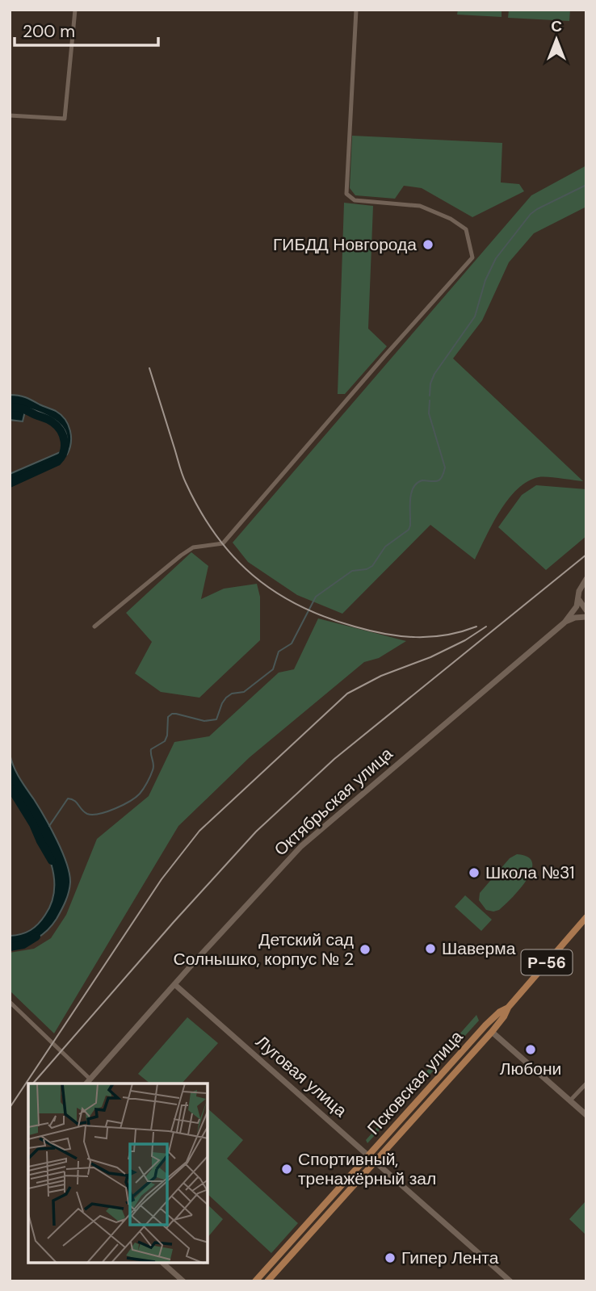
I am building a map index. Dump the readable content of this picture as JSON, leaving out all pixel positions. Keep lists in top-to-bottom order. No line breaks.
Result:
{"streets":{"main road":["Октябрьская улица","Р-56","Луговая улица","Псковская улица"]},"crossings":[["Октябрьская улица","Луговая улица"],["Луговая улица","Псковская улица"]],"places":["ГИБДД Новгорода","Школа №31","Шаверма","Детский сад Солнышко, корпус № 2","Любони","Спортивный, тренажёрный зал","Гипер Лента"],"scale_bar":"200 m","north":"top"}
